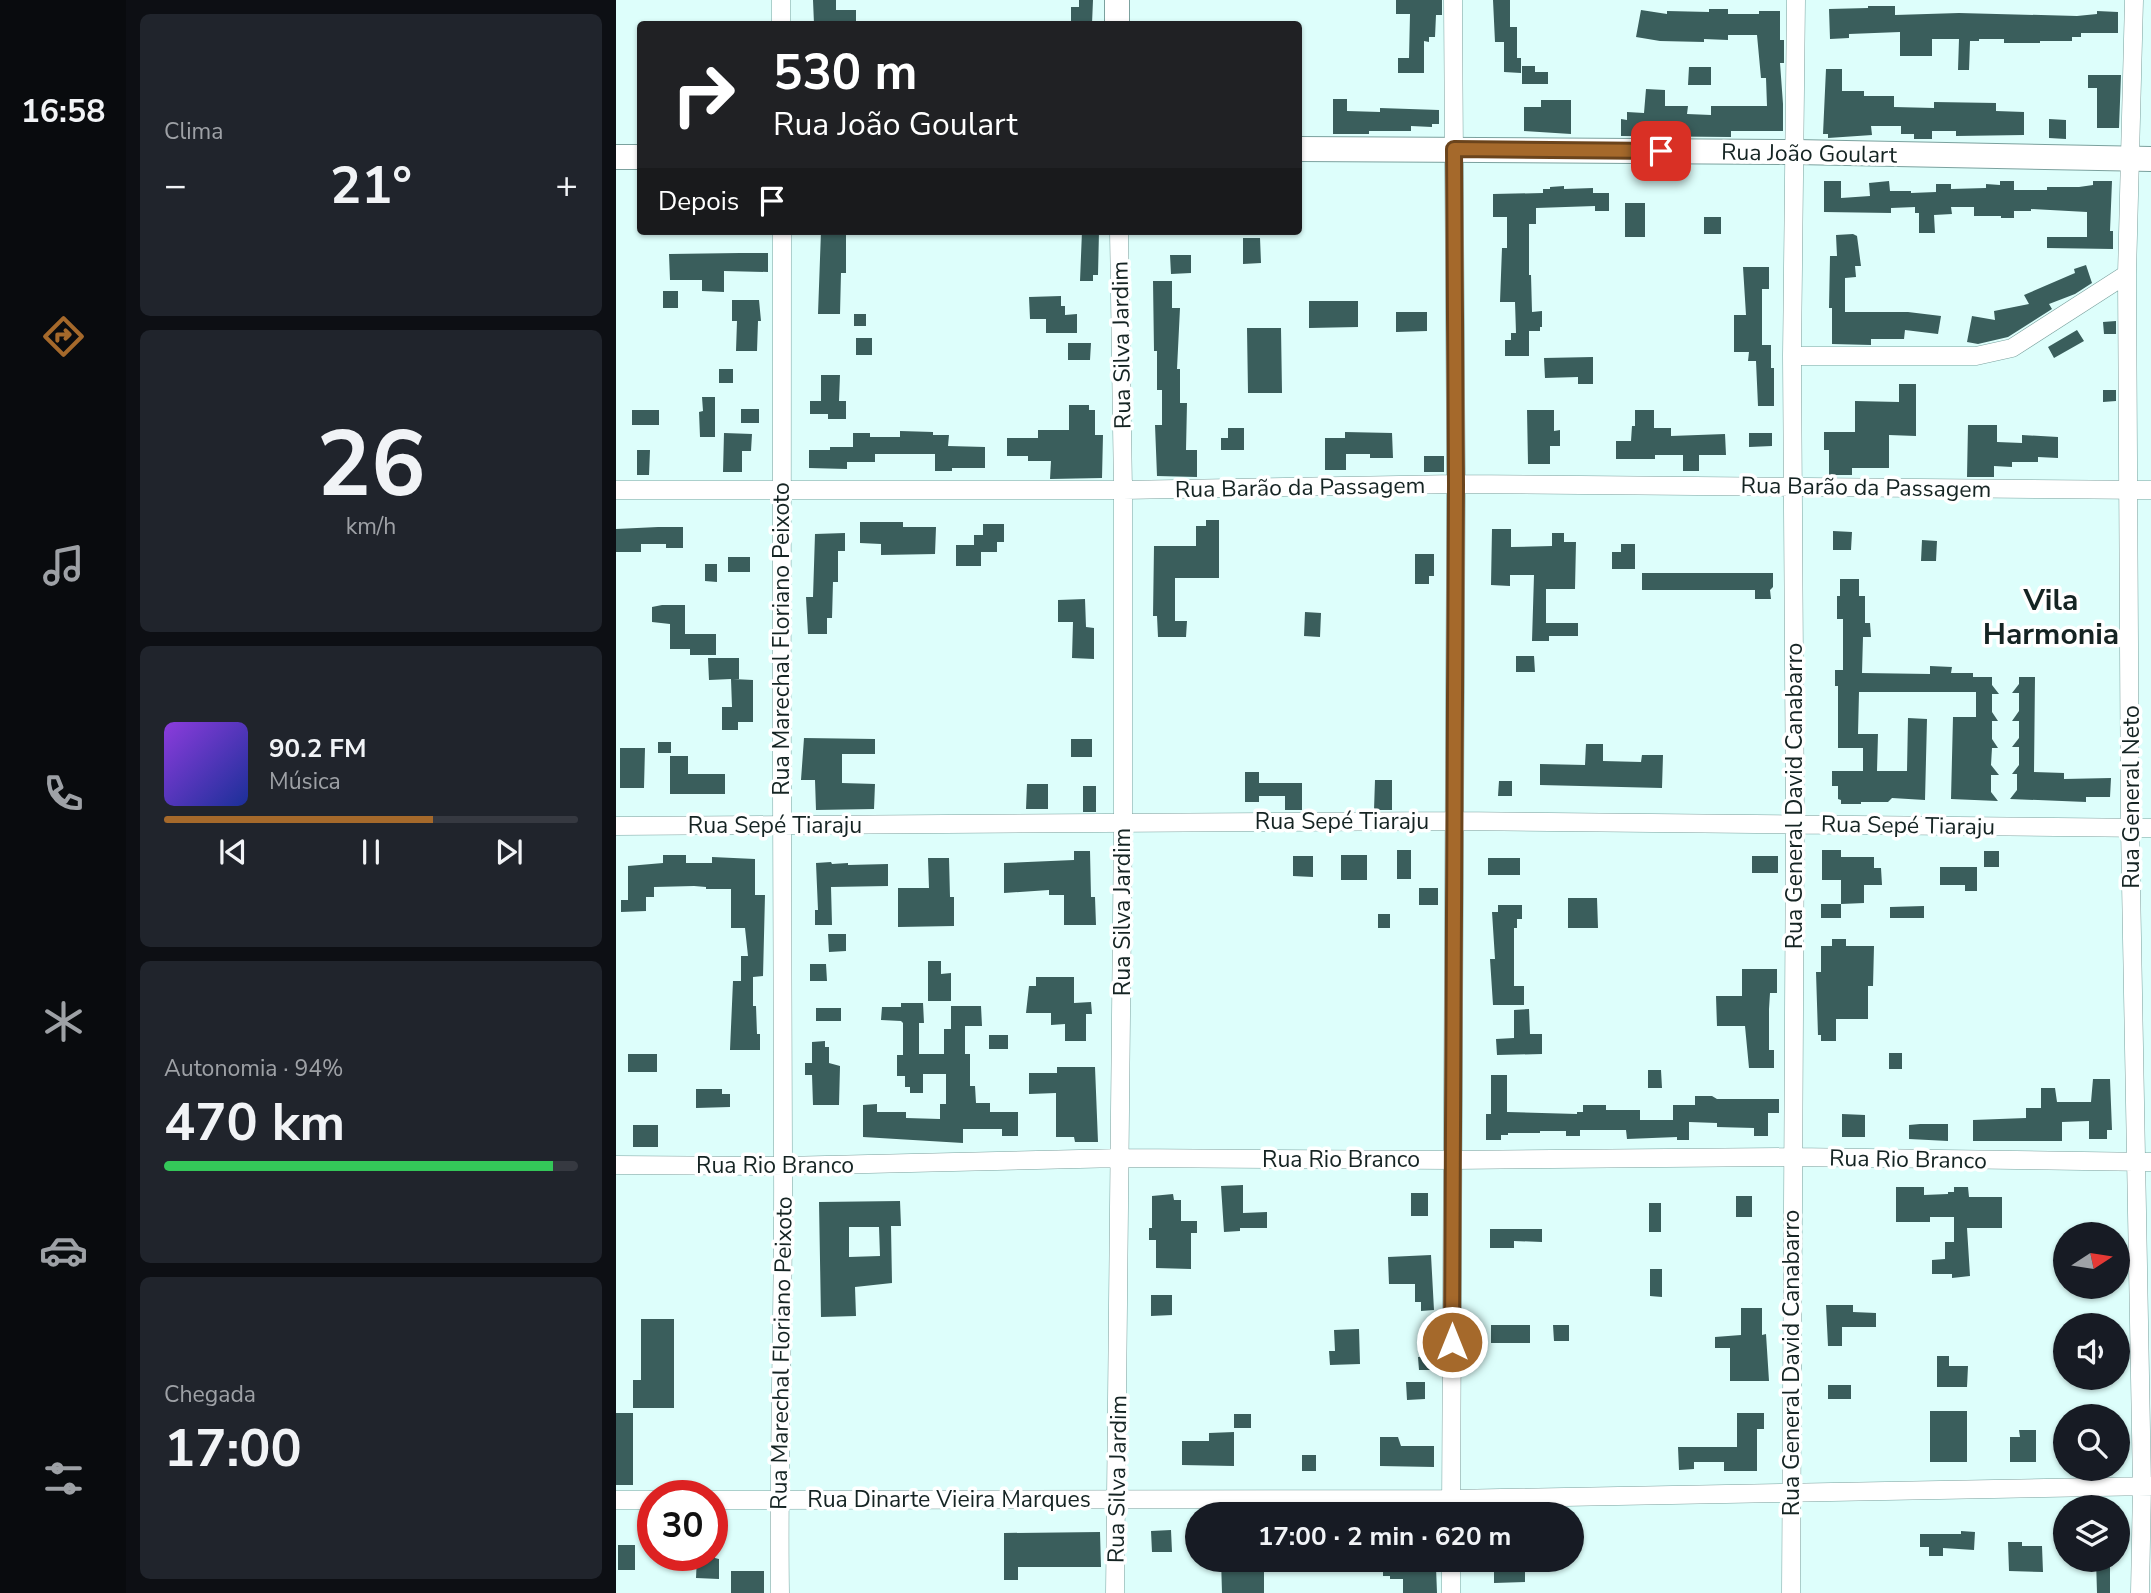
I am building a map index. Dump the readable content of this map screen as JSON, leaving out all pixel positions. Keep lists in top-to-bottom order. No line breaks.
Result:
{"streets":{"street":["Rua João Goulart","Rua Silva Jardim","Rua Barão da Passagem","Rua Marechal Floriano Peixoto","Rua General David Canabarro","Rua General Neto","Rua Sepé Tiaraju","Rua Rio Branco","Rua Dinarte Vieira Marques"]},"crossings":[["Rua João Goulart","Rua General David Canabarro"],["Rua João Goulart","Rua General Neto"],["Rua Silva Jardim","Rua Barão da Passagem"],["Rua Silva Jardim","Rua Sepé Tiaraju"],["Rua Silva Jardim","Rua Rio Branco"],["Rua Silva Jardim","Rua Dinarte Vieira Marques"],["Rua Barão da Passagem","Rua Marechal Floriano Peixoto"],["Rua Barão da Passagem","Rua General David Canabarro"],["Rua Barão da Passagem","Rua General Neto"],["Rua Marechal Floriano Peixoto","Rua Sepé Tiaraju"],["Rua Marechal Floriano Peixoto","Rua Rio Branco"],["Rua Marechal Floriano Peixoto","Rua Dinarte Vieira Marques"],["Rua General David Canabarro","Rua Sepé Tiaraju"],["Rua General David Canabarro","Rua Rio Branco"],["Rua General David Canabarro","Rua Dinarte Vieira Marques"],["Rua General Neto","Rua Sepé Tiaraju"],["Rua General Neto","Rua Rio Branco"],["Rua General Neto","Rua Dinarte Vieira Marques"]],"districts":["Vila Harmonia"],"north":"right","page":{"tabs":"16:58","tile":["Clima",["26","km/h"],["Autonomia · 94%","470 km"],["Chegada","17:00"]],"turn":["530 m","Rua João Goulart"],"heat":["−","21°","+"],"then":"Depois","song":["90.2 FM","Música"],"limit":"30","trip":"17:00 · 2 min · 620 m"}}
